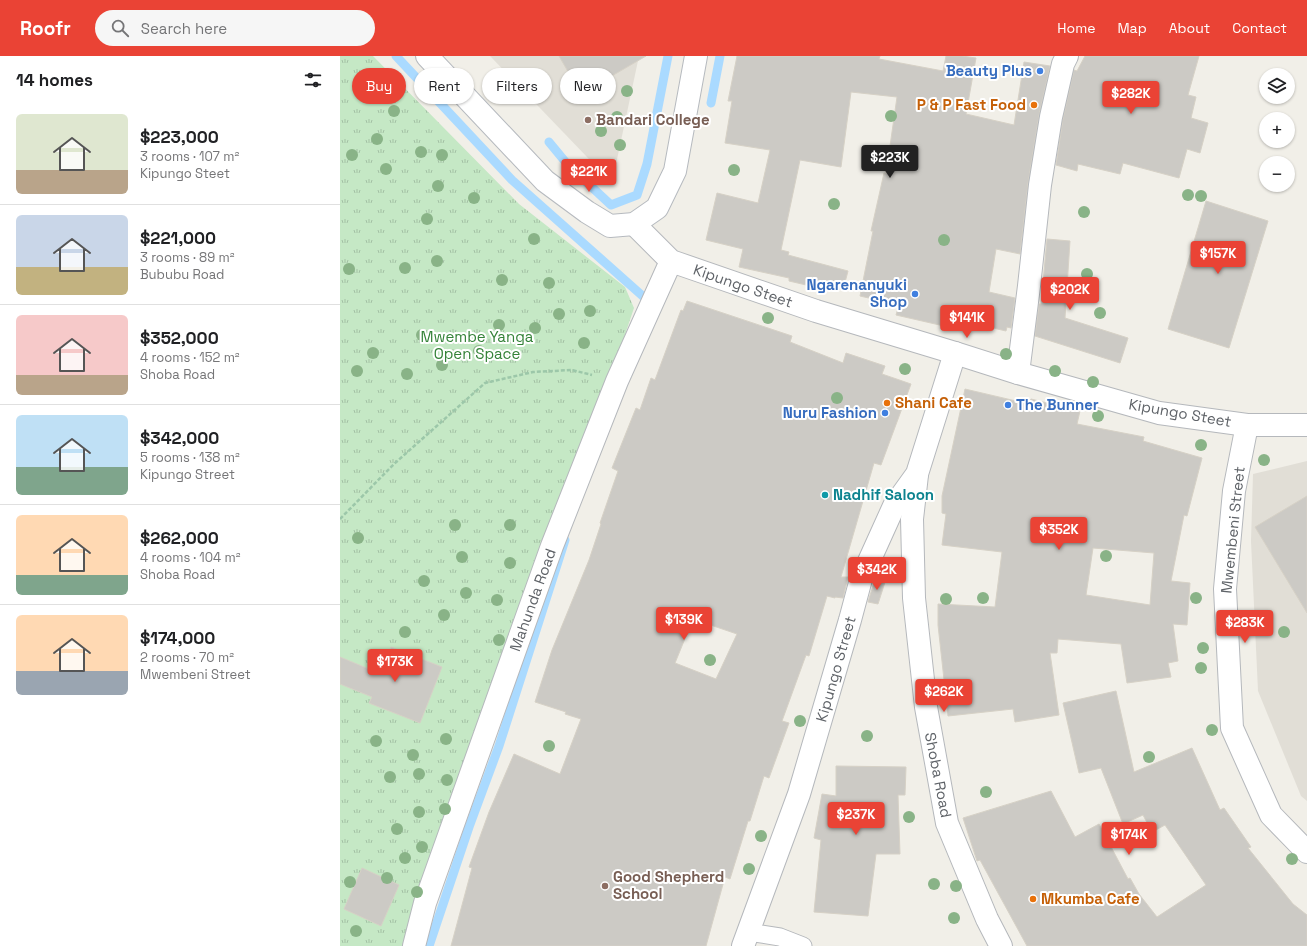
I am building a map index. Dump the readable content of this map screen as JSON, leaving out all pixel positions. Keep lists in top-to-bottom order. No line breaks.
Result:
{"streets":{"street":["Kipungo Steet","Mwembeni Street","Mahunda Road","Kipungo Street","Shoba Road"]},"crossings":[["Kipungo Steet","Mwembeni Street"],["Kipungo Steet","Mahunda Road"],["Kipungo Steet","Kipungo Street"],["Kipungo Street","Shoba Road"]],"parks":["Mwembe Yanga Open Space"],"places":["Beauty Plus","P & P Fast Food","Bandari College","Ngarenanyuki Shop","Shani Cafe","The Bunner","Nuru Fashion","Nadhif Saloon","Good Shepherd School","Mkumba Cafe"],"page":{"header":"Roofr","search":"Search here","nav":["Home","Map","About","Contact"],"heading":"14 homes","map_buttons":["+","−"],"chip":["Buy","Rent","Filters","New"],"price":["$282K","$223K","$221K","$157K","$202K","$141K","$352K","$342K","$139K","$283K","$173K","$262K","$237K","$174K"],"list":[{"name":"$223,000","note":"3 rooms · 107 m² · Kipungo Steet"},{"name":"$221,000","note":"3 rooms · 89 m² · Bububu Road"},{"name":"$352,000","note":"4 rooms · 152 m² · Shoba Road"},{"name":"$342,000","note":"5 rooms · 138 m² · Kipungo Street"},{"name":"$262,000","note":"4 rooms · 104 m² · Shoba Road"},{"name":"$174,000","note":"2 rooms · 70 m² · Mwembeni Street"}]}}
